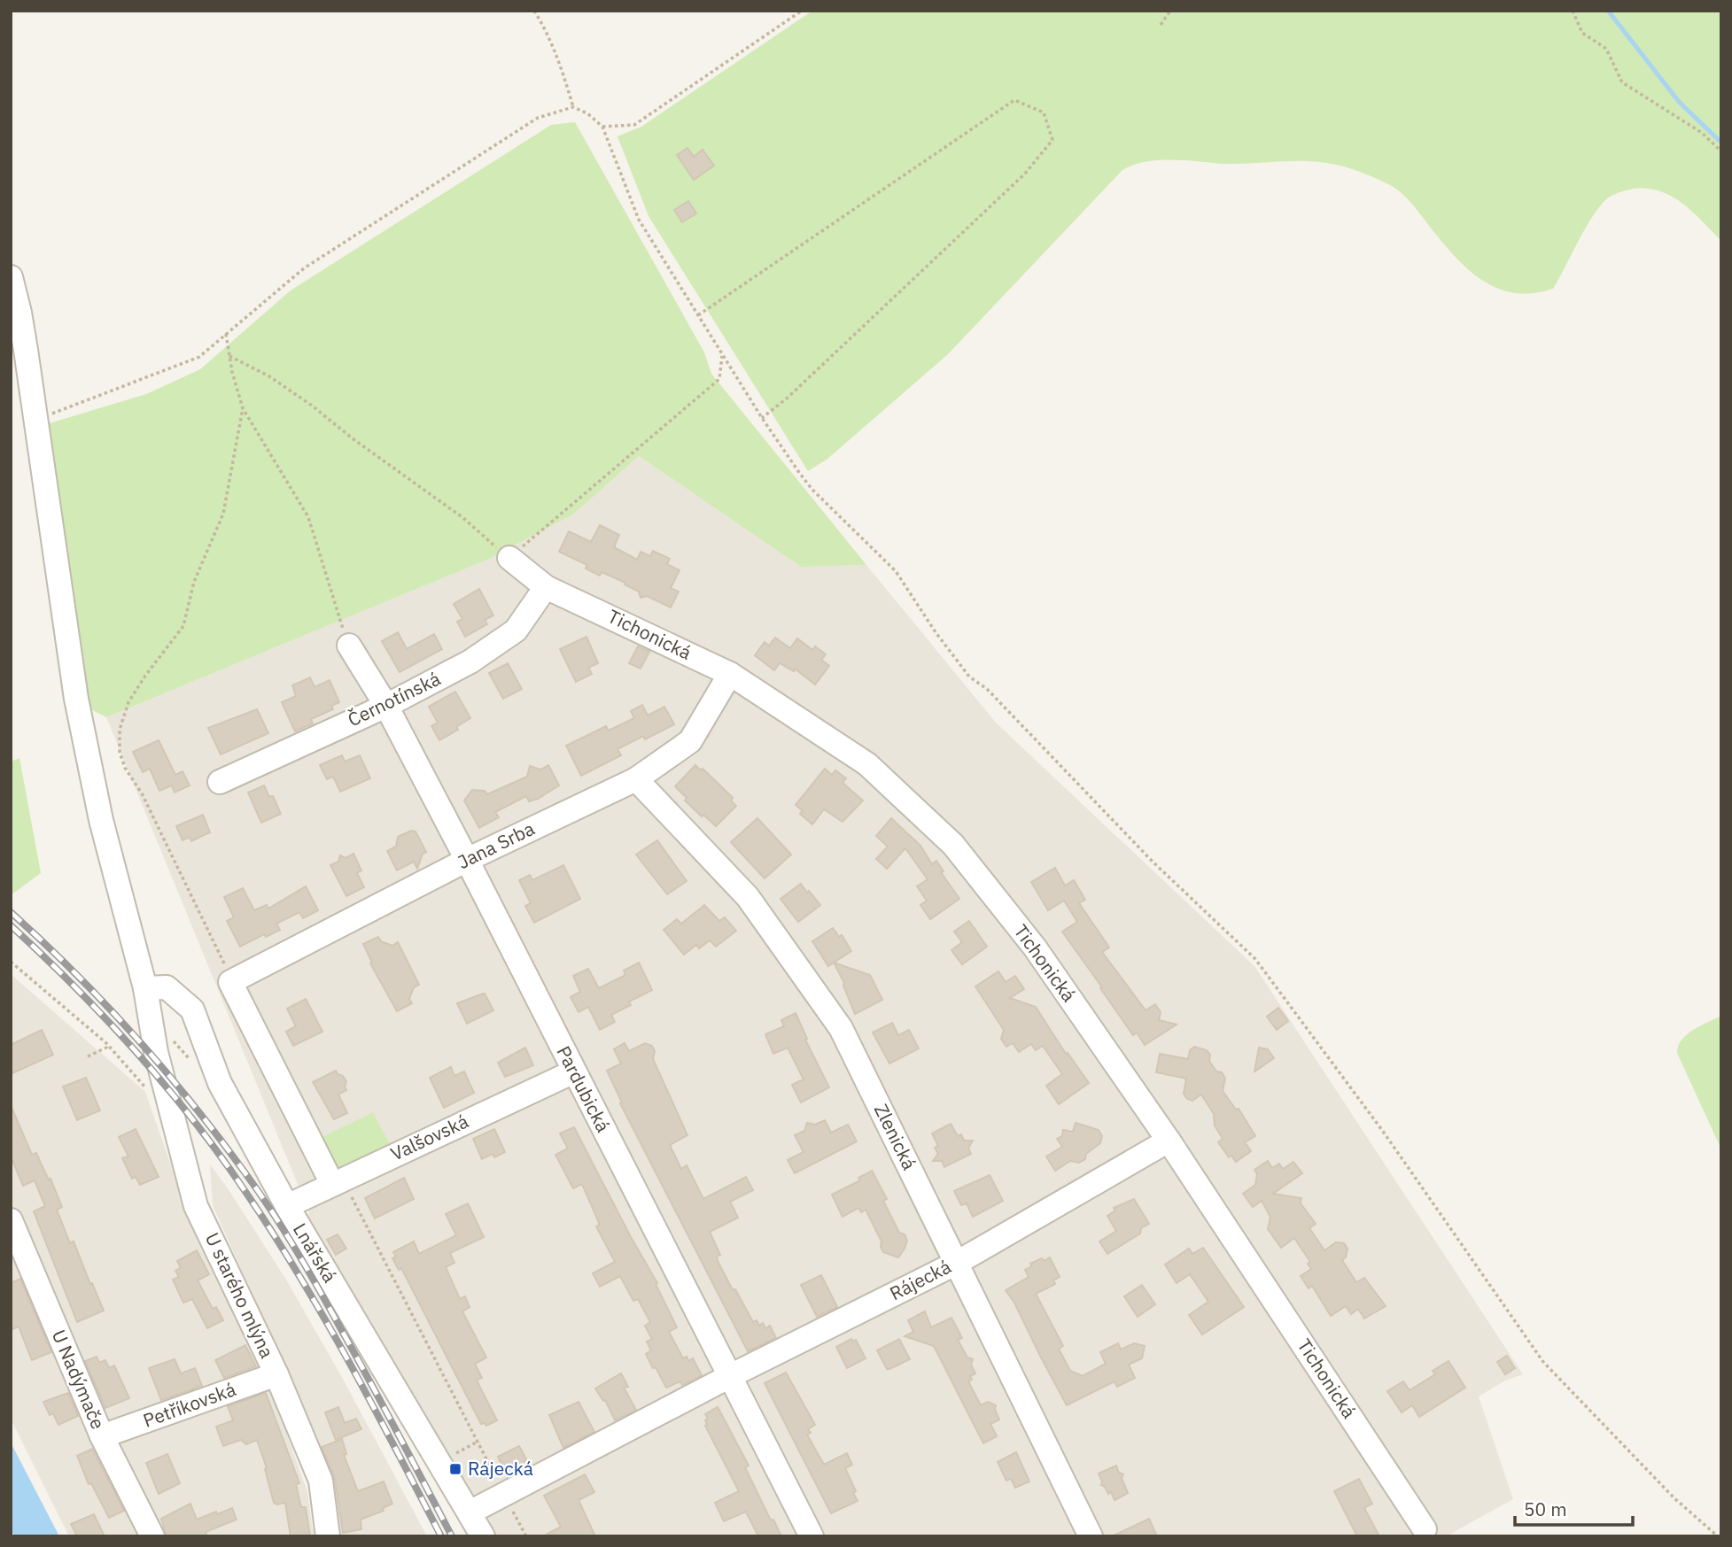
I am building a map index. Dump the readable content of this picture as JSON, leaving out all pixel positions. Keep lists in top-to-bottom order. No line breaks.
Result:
{"streets":{"street":["Tichonická","Černotínská","Jana Srba","Pardubická","Zlenická","Valšovská","Lnářská","Rájecká","U starého mlýna","U Nadýmače","Petříkovská"]},"crossings":[["Tichonická","Černotínská"],["Tichonická","Jana Srba"],["Tichonická","Rájecká"],["Černotínská","Pardubická"],["Jana Srba","Pardubická"],["Jana Srba","Zlenická"],["Pardubická","Valšovská"],["Pardubická","Rájecká"],["Zlenická","Rájecká"],["Valšovská","Lnářská"],["Lnářská","Rájecká"],["Lnářská","U starého mlýna"],["U starého mlýna","Petříkovská"],["U Nadýmače","Petříkovská"]],"places":{"transit":["Rájecká"]},"scale_bar":"50 m"}
